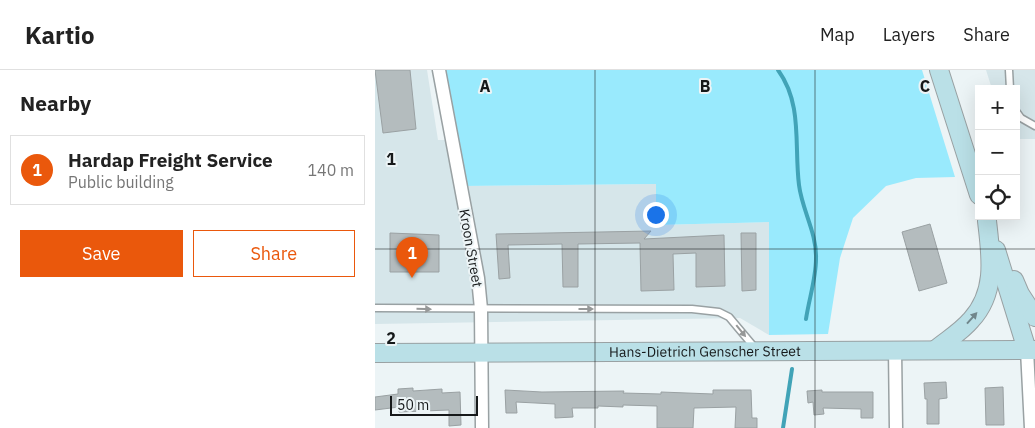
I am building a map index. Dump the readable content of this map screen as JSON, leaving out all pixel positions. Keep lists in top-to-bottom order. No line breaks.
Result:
{"streets":{"street":["Kroon Street","Hans-Dietrich Genscher Street"]},"crossings":[["Kroon Street","Hans-Dietrich Genscher Street"]],"scale_bar":"50 m","page":{"header":"Kartio","nav":["Map","Layers","Share"],"heading":"Nearby","map_buttons":["+","−"],"list":[{"mark":"1","name":"Hardap Freight Service","note":"Public building","value":"140 m"}],"buttons":["Save","Share"],"pins":"1","scale":"50 m"},"grid":{"columns":["A","B","C"],"rows":["1","2"]}}
